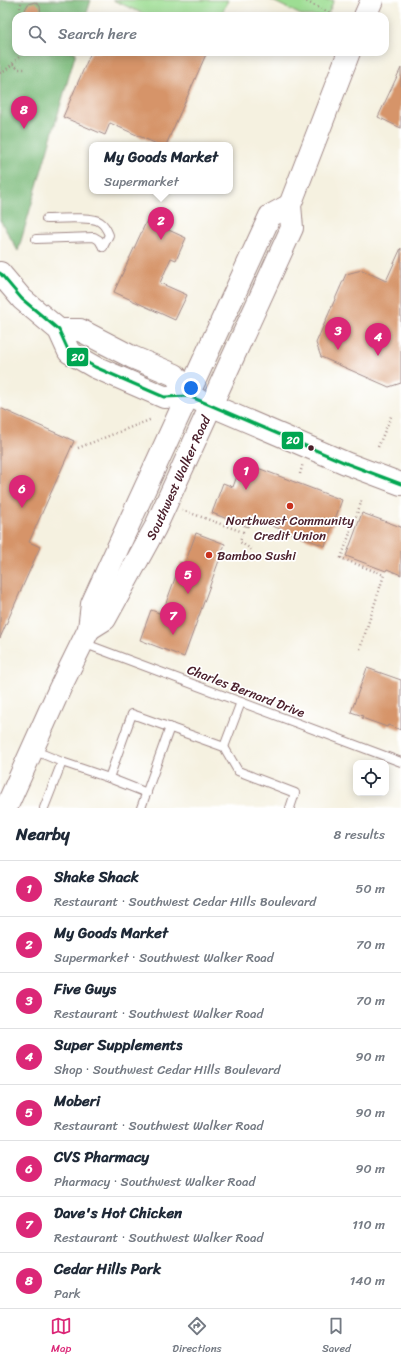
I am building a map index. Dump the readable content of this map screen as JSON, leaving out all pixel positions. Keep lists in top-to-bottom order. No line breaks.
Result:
{"streets":{"main road":["Southwest Walker Road"],"lane":["Charles Bernard Drive"]},"crossings":[["Southwest Walker Road","Charles Bernard Drive"]],"places":["Northwest Community Credit Union","Bamboo Sushi"],"lines":["transit line 20"],"page":{"search":"Search here","pins":["8","2","3","4","1","6","5","7"],"popup":["My Goods Market","Supermarket"],"heading":["Nearby","8 results"],"list":[{"mark":"1","name":"Shake Shack","note":"Restaurant · Southwest Cedar Hills Boulevard","value":"50 m"},{"mark":"2","name":"My Goods Market","note":"Supermarket · Southwest Walker Road","value":"70 m"},{"mark":"3","name":"Five Guys","note":"Restaurant · Southwest Walker Road","value":"70 m"},{"mark":"4","name":"Super Supplements","note":"Shop · Southwest Cedar Hills Boulevard","value":"90 m"},{"mark":"5","name":"Moberi","note":"Restaurant · Southwest Walker Road","value":"90 m"},{"mark":"6","name":"CVS Pharmacy","note":"Pharmacy · Southwest Walker Road","value":"90 m"},{"mark":"7","name":"Dave's Hot Chicken","note":"Restaurant · Southwest Walker Road","value":"110 m"},{"mark":"8","name":"Cedar Hills Park","note":"Park","value":"140 m"}],"nav":["Map","Directions","Saved"]}}
